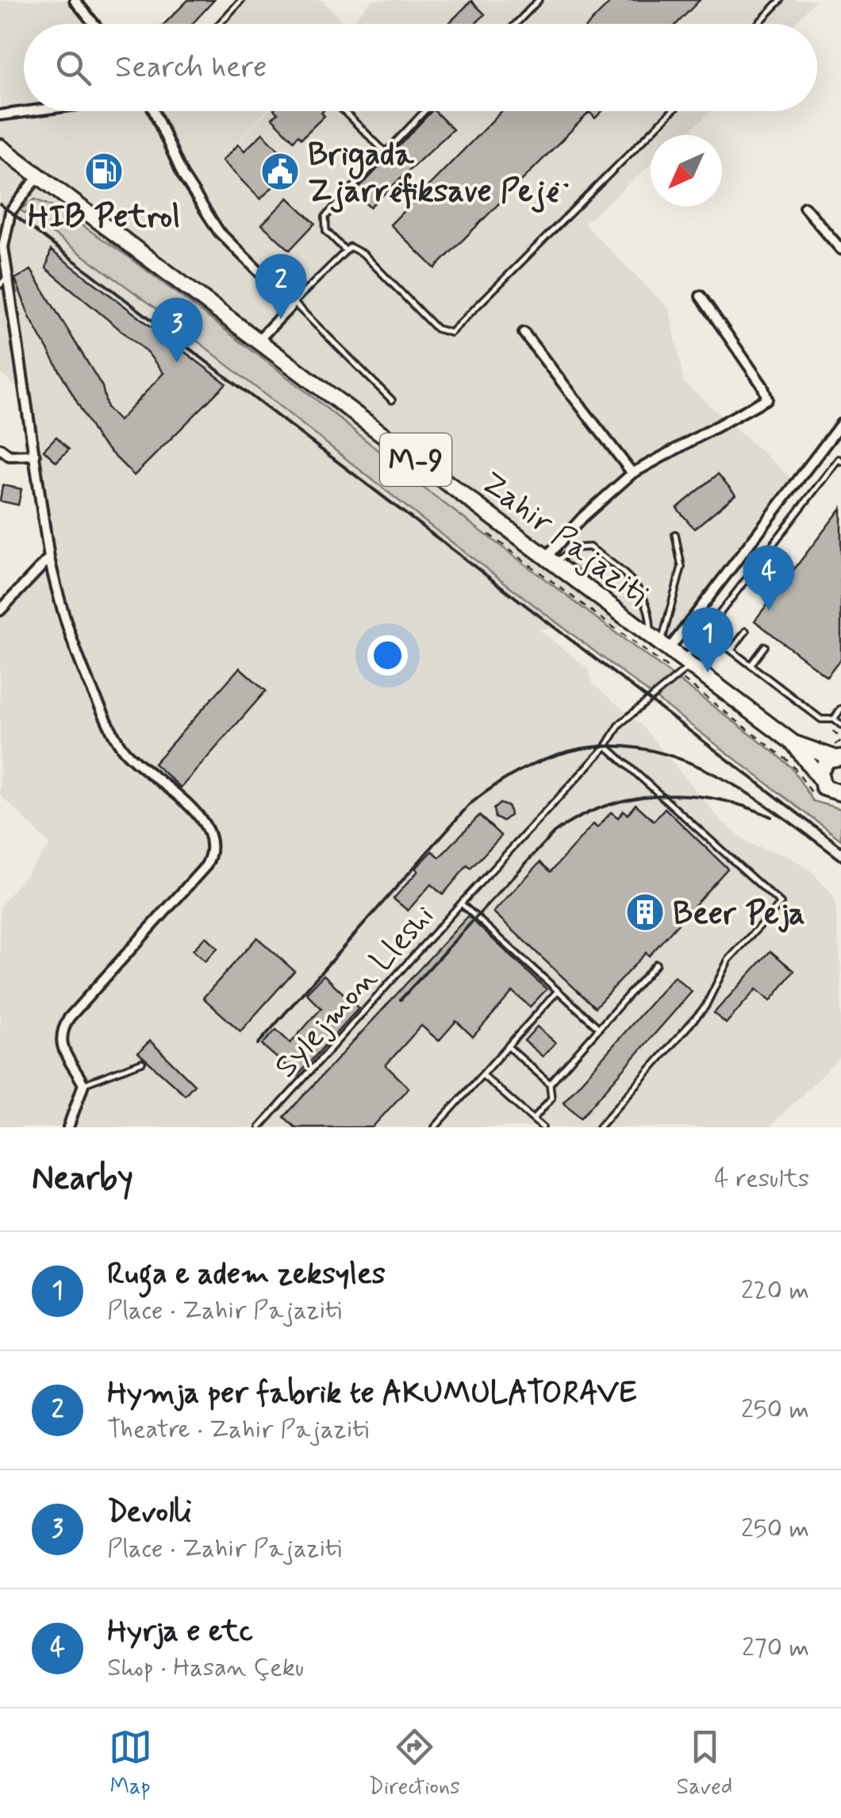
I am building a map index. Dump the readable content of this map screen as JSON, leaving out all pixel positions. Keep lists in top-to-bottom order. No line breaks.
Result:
{"streets":{"main road":["M-9","Zahir Pajaziti"],"lane":["Sylejmon Lleshi"]},"crossings":[["M-9","Zahir Pajaziti"]],"places":{"fuel station":["HIB Petrol"],"public building":["Brigada Zjarrëfiksave Pejë"],"building":["Beer Peja"]},"north":"bottom left","page":{"search":"Search here","pins":["2","3","4","1"],"heading":["Nearby","4 results"],"list":[{"mark":"1","name":"Ruga e adem zeksyles","note":"Place · Zahir Pajaziti","value":"220 m"},{"mark":"2","name":"Hymja per fabrik te AKUMULATORAVE","note":"Theatre · Zahir Pajaziti","value":"250 m"},{"mark":"3","name":"Devolli","note":"Place · Zahir Pajaziti","value":"250 m"},{"mark":"4","name":"Hyrja e etc","note":"Shop · Hasan Çeku","value":"270 m"}],"nav":["Map","Directions","Saved"]}}
